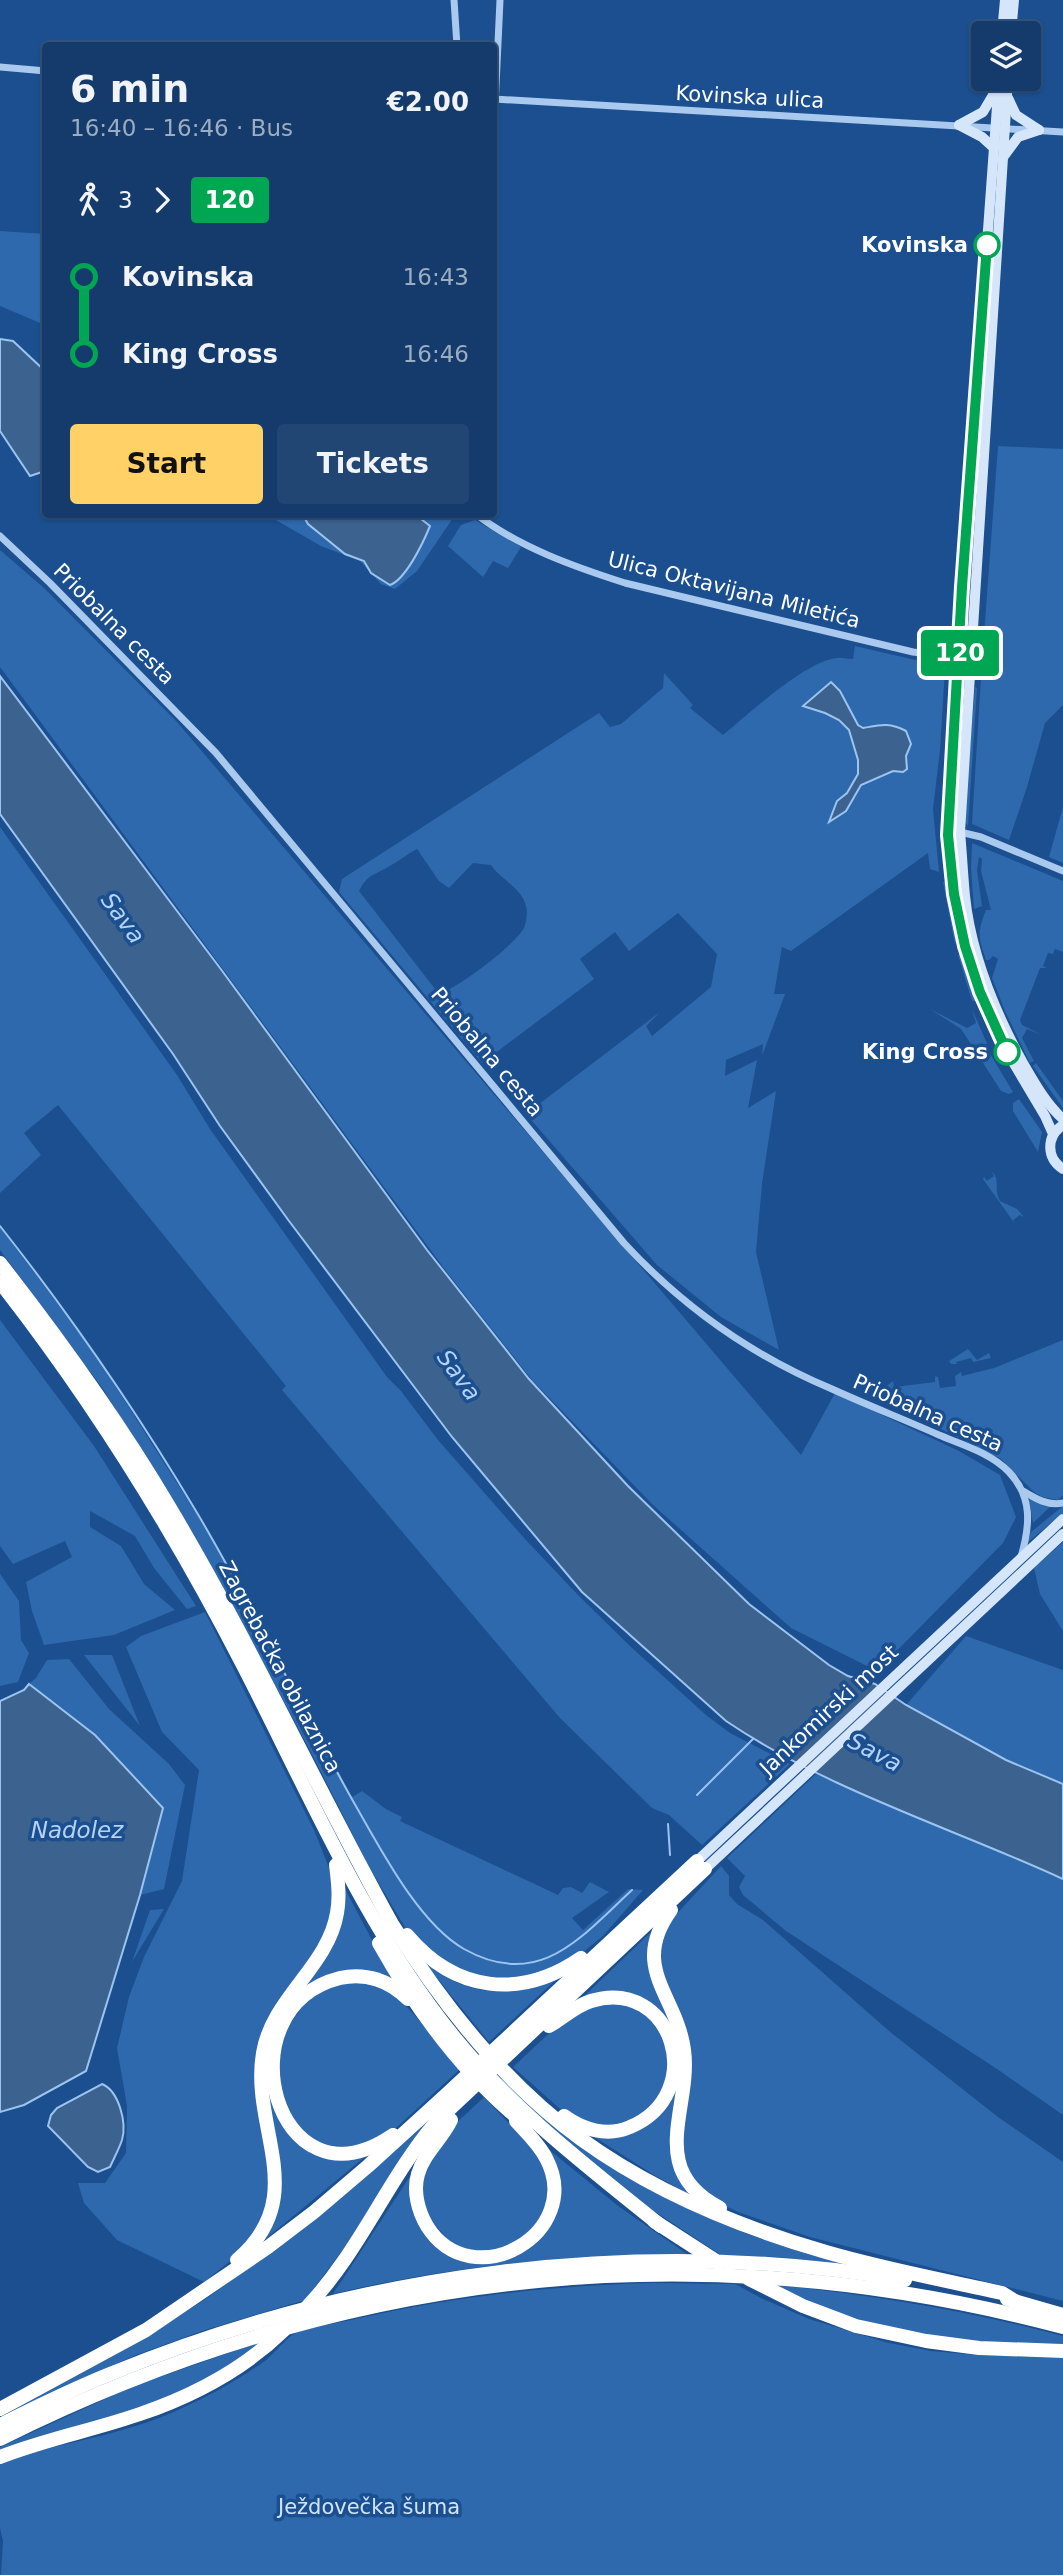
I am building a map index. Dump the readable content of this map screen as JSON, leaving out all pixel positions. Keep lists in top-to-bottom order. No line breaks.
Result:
{"streets":{"highway":["Zagrebačka obilaznica"],"main road":["Jankomirski most"],"street":["Kovinska ulica","Ulica Oktavijana Miletića","Priobalna cesta"]},"water":["Sava","Nadolez"],"parks":["Ježdovečka šuma"],"places":["Kovinska","King Cross"],"lines":["bus line 120"],"page":{"on_map":"120","heading":["6 min","16:40 – 16:46 · Bus","€2.00"],"legs":["3","120"],"list":[{"name":"Kovinska","value":"16:43"},{"name":"King Cross","value":"16:46"}],"buttons":["Start","Tickets"]}}
